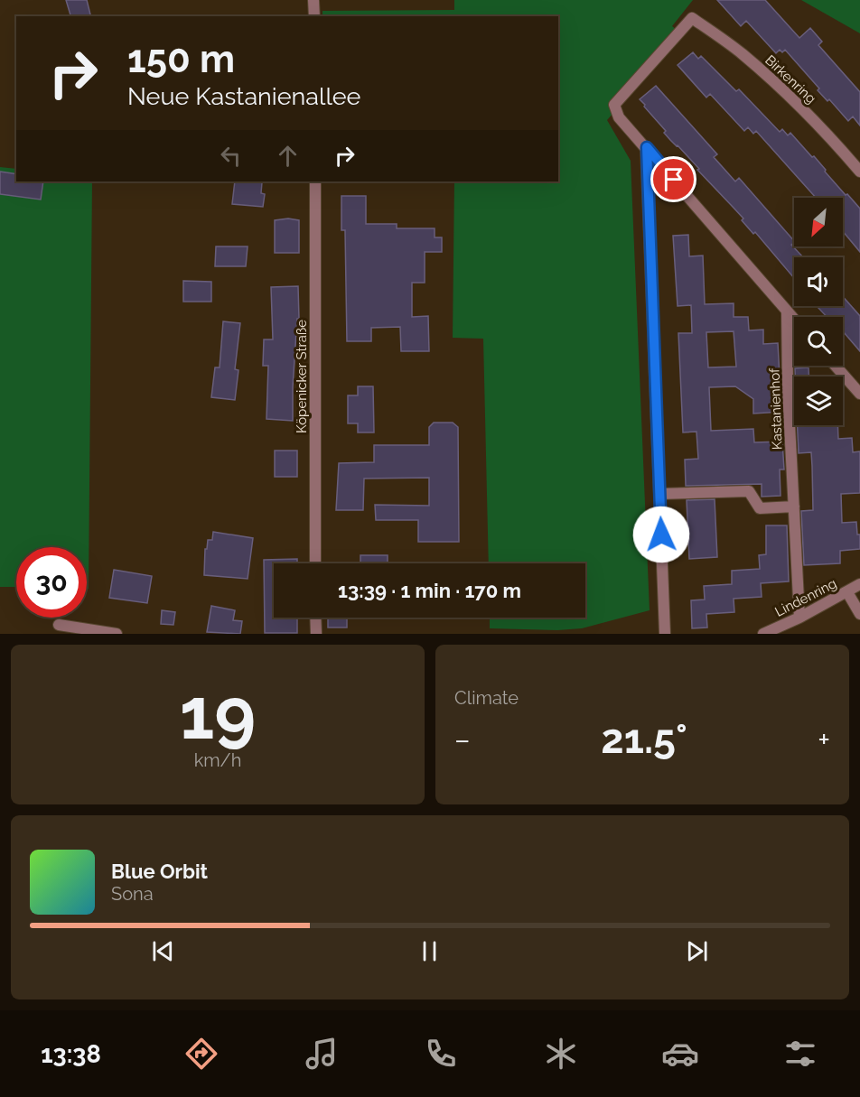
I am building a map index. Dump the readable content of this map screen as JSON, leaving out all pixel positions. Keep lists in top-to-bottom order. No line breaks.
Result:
{"streets":{"street":["Birkenring","Köpenicker Straße","Kastanienhof","Lindenring"]},"crossings":[["Kastanienhof","Lindenring"]],"north":"bottom left","page":{"turn":["150 m","Neue Kastanienallee"],"limit":"30","trip":"13:39 · 1 min · 170 m","tile":[["19","km/h"],"Climate"],"heat":["−","21.5°","+"],"song":["Blue Orbit","Sona"],"tabs":"13:38"}}
